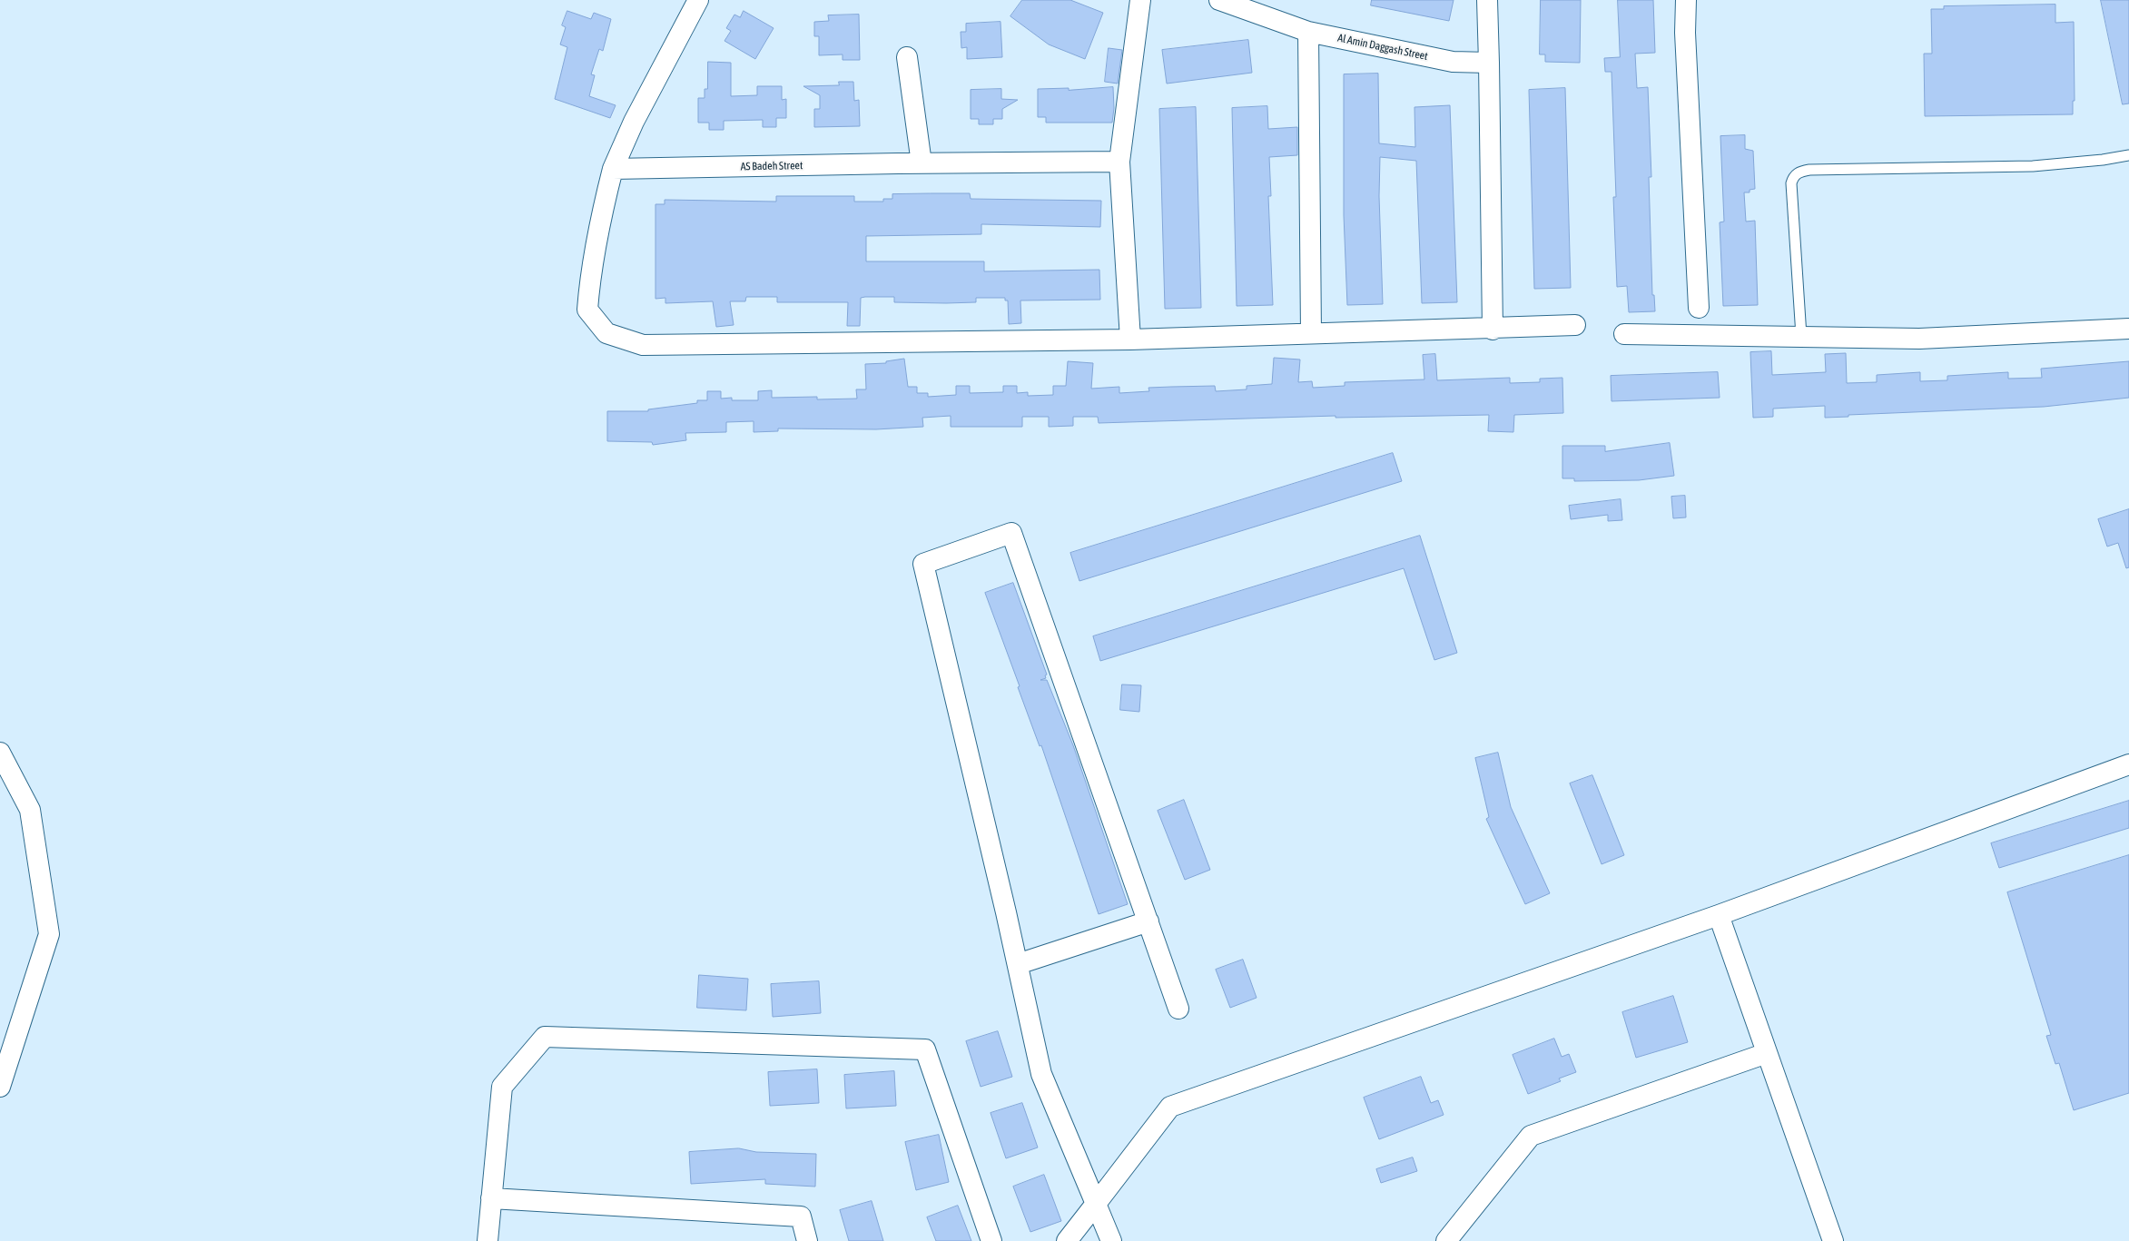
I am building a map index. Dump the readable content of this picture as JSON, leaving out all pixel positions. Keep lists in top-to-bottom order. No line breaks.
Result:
{"streets":{"street":["Al Amin Daggash Street","AS Badeh Street"]}}
